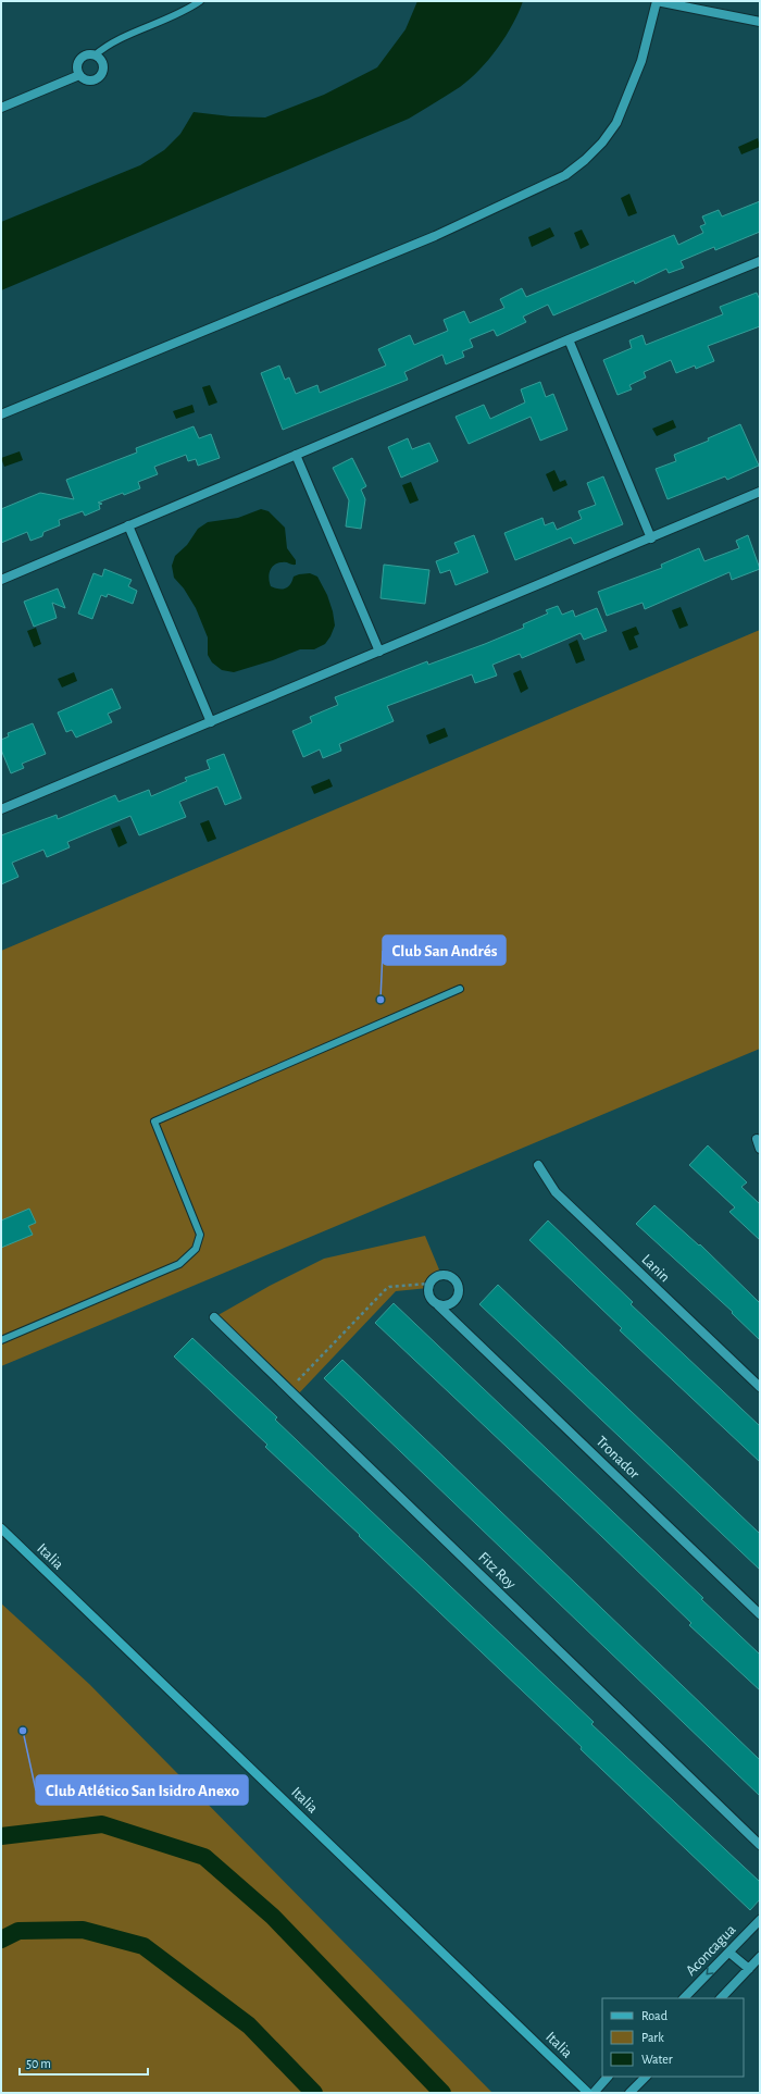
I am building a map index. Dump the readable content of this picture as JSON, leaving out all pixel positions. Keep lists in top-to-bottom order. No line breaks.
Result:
{"streets":{"street":["Lanin","Tronador","Italia","Fitz Roy","Aconcagua"]},"places":["Club San Andrés","Club Atlético San Isidro Anexo"],"legend":["Road","Park","Water"],"scale_bar":"50 m"}
